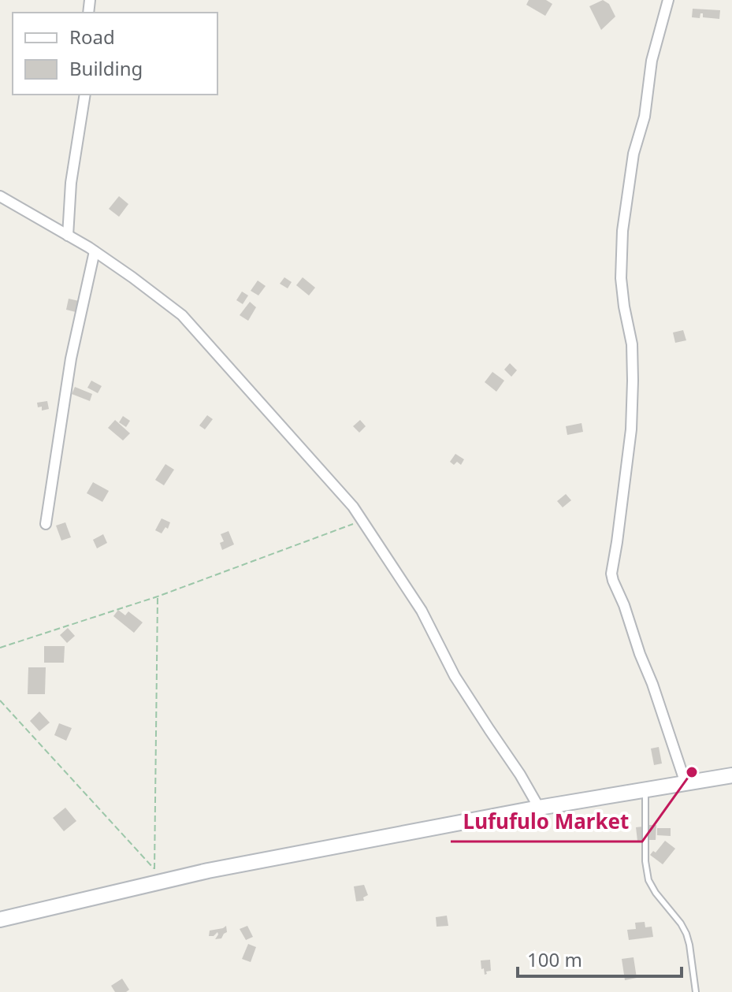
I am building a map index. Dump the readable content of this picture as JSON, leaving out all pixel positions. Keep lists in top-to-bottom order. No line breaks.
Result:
{"places":["Lufufulo Market"],"legend":["Road","Building"],"scale_bar":"100 m"}
